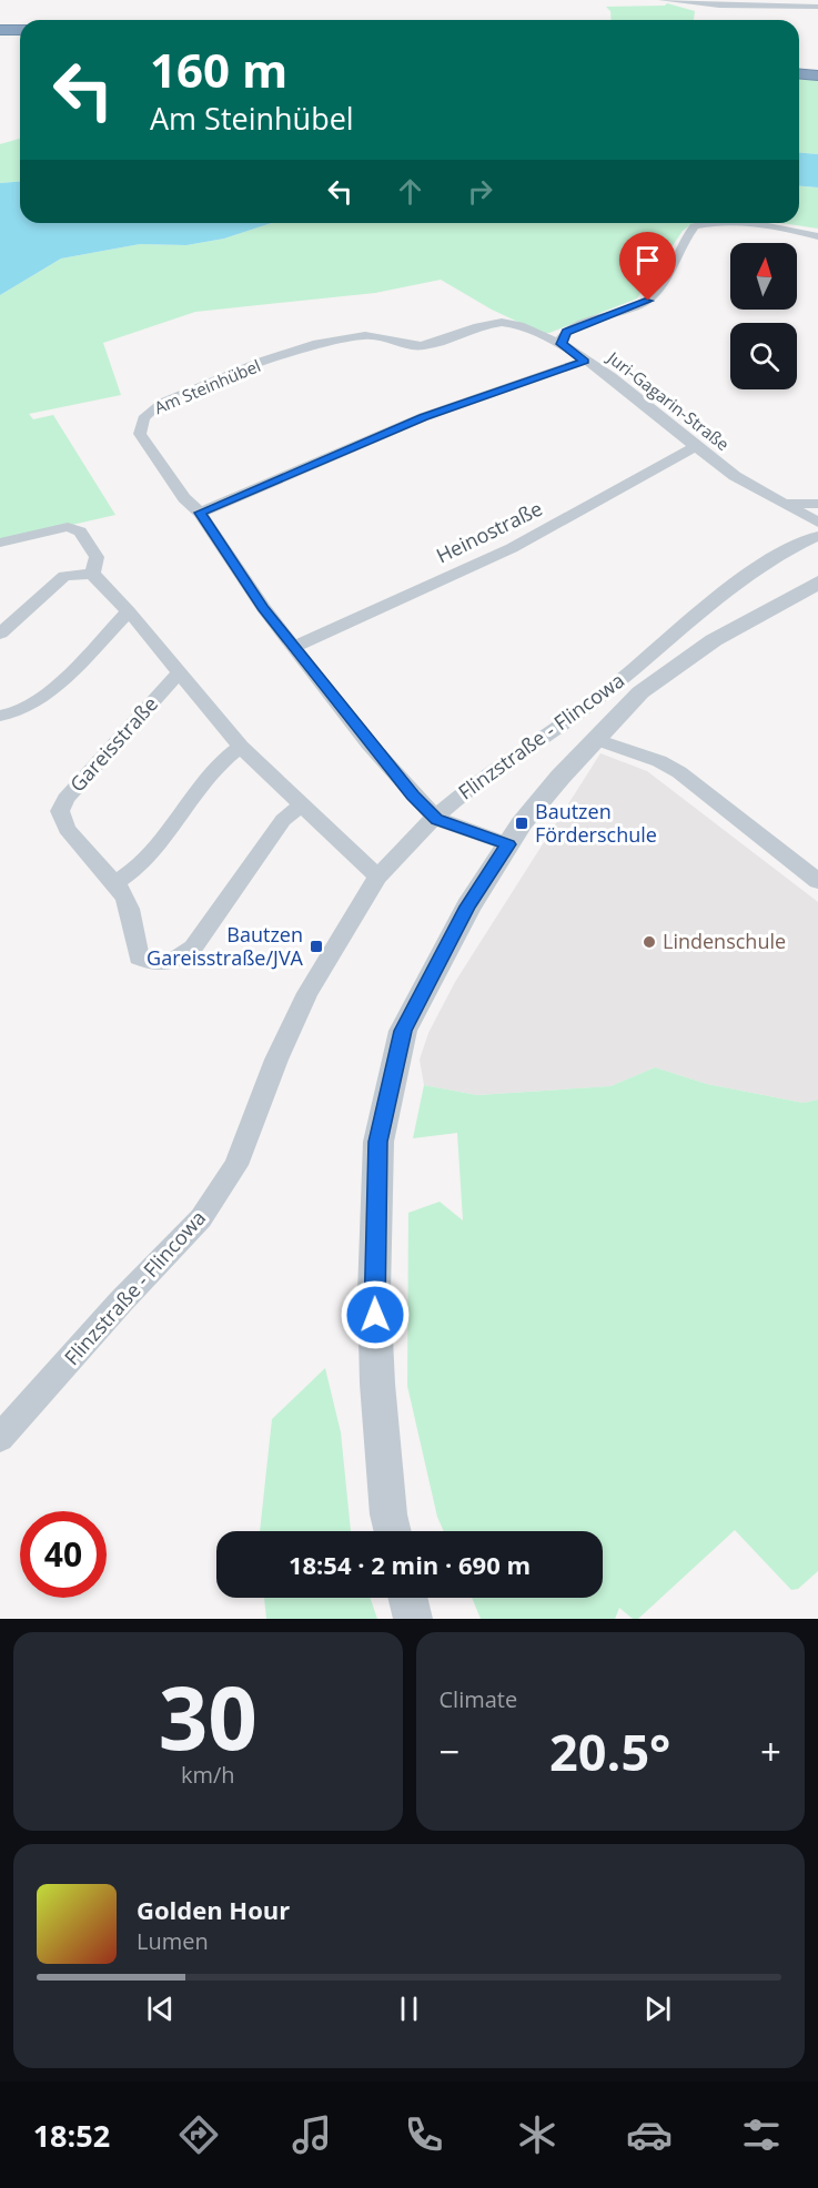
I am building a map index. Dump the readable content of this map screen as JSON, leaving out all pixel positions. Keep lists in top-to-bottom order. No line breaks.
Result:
{"streets":{"street":["Am Steinhübel","Juri-Gagarin-Straße","Heinostraße","Flinzstraße - Flincowa","Gareisstraße"]},"crossings":[["Am Steinhübel","Juri-Gagarin-Straße"],["Am Steinhübel","Heinostraße"],["Am Steinhübel","Flinzstraße - Flincowa"],["Juri-Gagarin-Straße","Heinostraße"]],"places":{"transit":["Bautzen Förderschule","Bautzen Gareisstraße/JVA"],"other":["Lindenschule"]},"north":"top","page":{"turn":["160 m","Am Steinhübel"],"limit":"40","trip":"18:54 · 2 min · 690 m","tile":[["30","km/h"],"Climate"],"heat":["−","20.5°","+"],"song":["Golden Hour","Lumen"],"tabs":"18:52"}}
